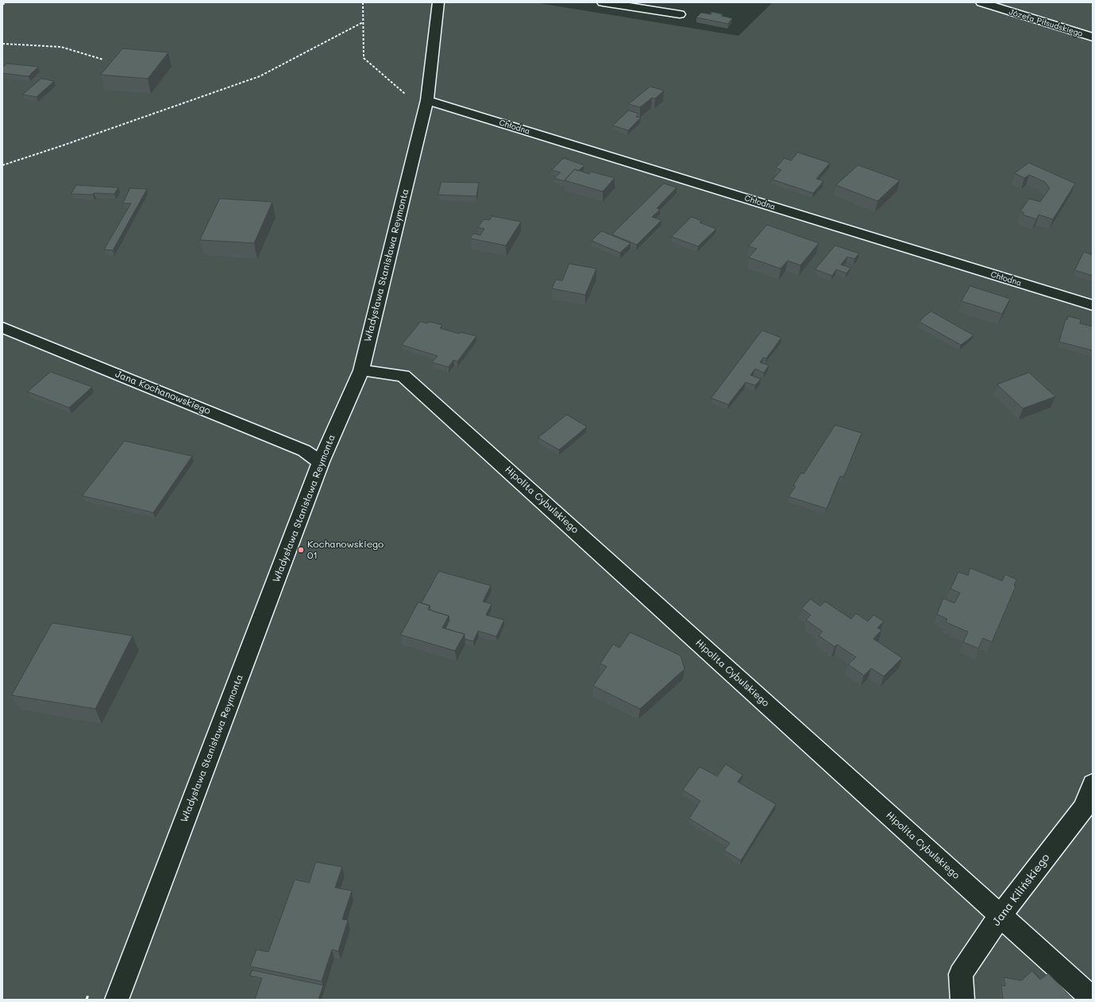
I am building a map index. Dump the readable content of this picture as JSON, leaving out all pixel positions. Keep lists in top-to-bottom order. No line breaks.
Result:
{"streets":{"street":["Józefa Piłsudskiego","Chłodna","Władysława Stanisława Reymonta","Jana Kochanowskiego","Hipolita Cybulskiego","Jana Kilińskiego"]},"crossings":[["Chłodna","Władysława Stanisława Reymonta"],["Władysława Stanisława Reymonta","Jana Kochanowskiego"],["Władysława Stanisława Reymonta","Hipolita Cybulskiego"],["Hipolita Cybulskiego","Jana Kilińskiego"]],"places":["Kochanowskiego 01"]}
